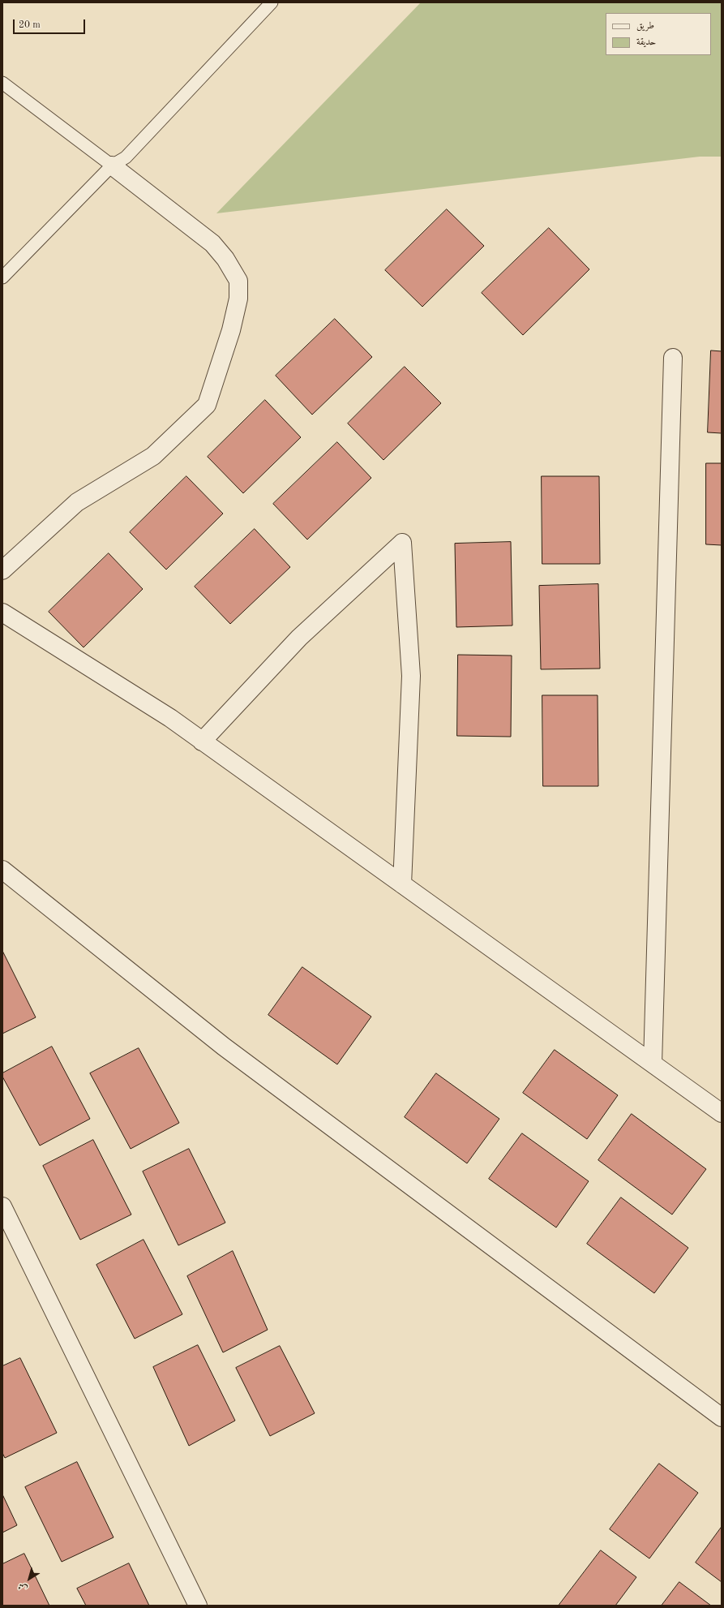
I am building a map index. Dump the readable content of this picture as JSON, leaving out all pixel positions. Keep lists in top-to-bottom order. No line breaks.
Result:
{"legend":["طريق","حديقة"],"scale_bar":"20 m","north":"bottom left"}
